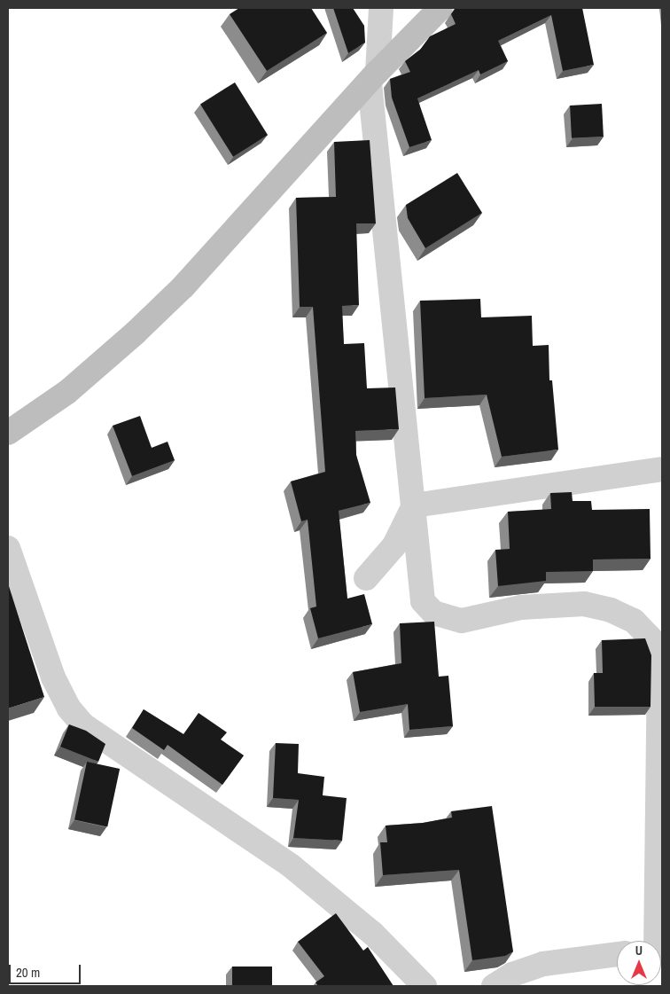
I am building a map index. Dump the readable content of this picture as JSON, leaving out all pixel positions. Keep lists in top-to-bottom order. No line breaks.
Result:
{"scale_bar":"20 m","north":"top"}
